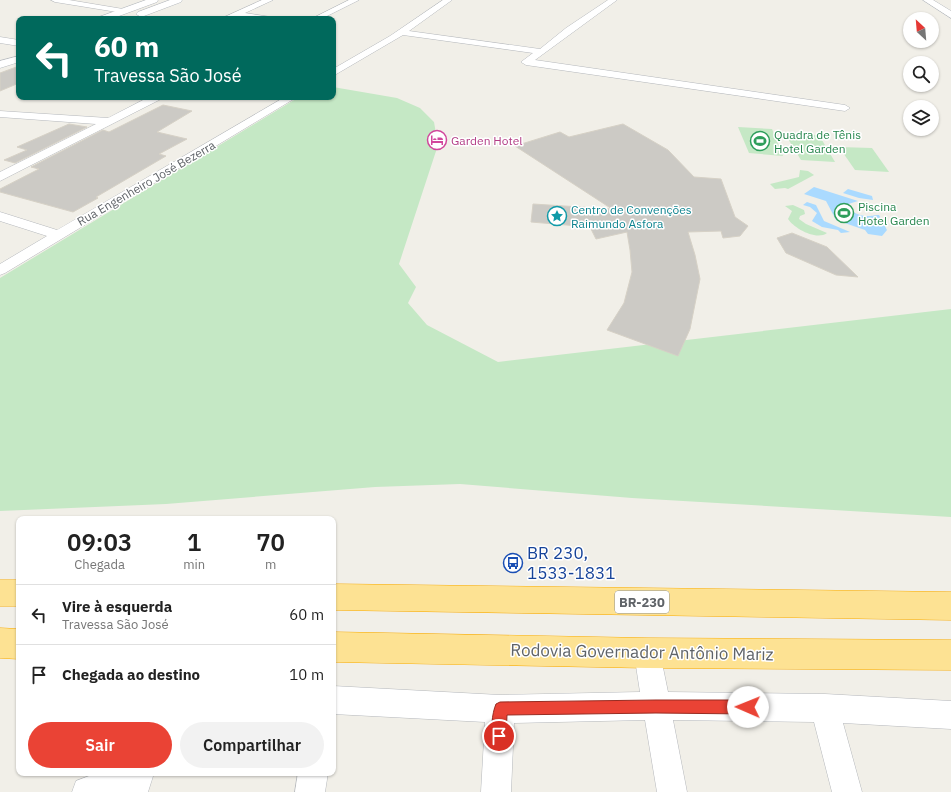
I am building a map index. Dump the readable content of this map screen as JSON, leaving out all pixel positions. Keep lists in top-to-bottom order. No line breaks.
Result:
{"streets":{"highway":["BR-230","Rodovia Governador Antônio Mariz"],"street":["Rua Engenheiro José Bezerra"]},"places":{"hotel":["Garden Hotel"],"sports":["Quadra de Tênis Hotel Garden","Piscina Hotel Garden"],"place":["Centro de Convenções Raimundo Asfora"],"bus stop":["BR 230, 1533-1831"]},"north":"top left","page":{"turn":["60 m","Travessa São José"],"eta":["09:03","Chegada","1","min","70","m"],"list":[{"name":"Vire à esquerda","note":"Travessa São José","value":"60 m"},{"name":"Chegada ao destino","value":"10 m"}],"buttons":["Sair","Compartilhar"]}}
